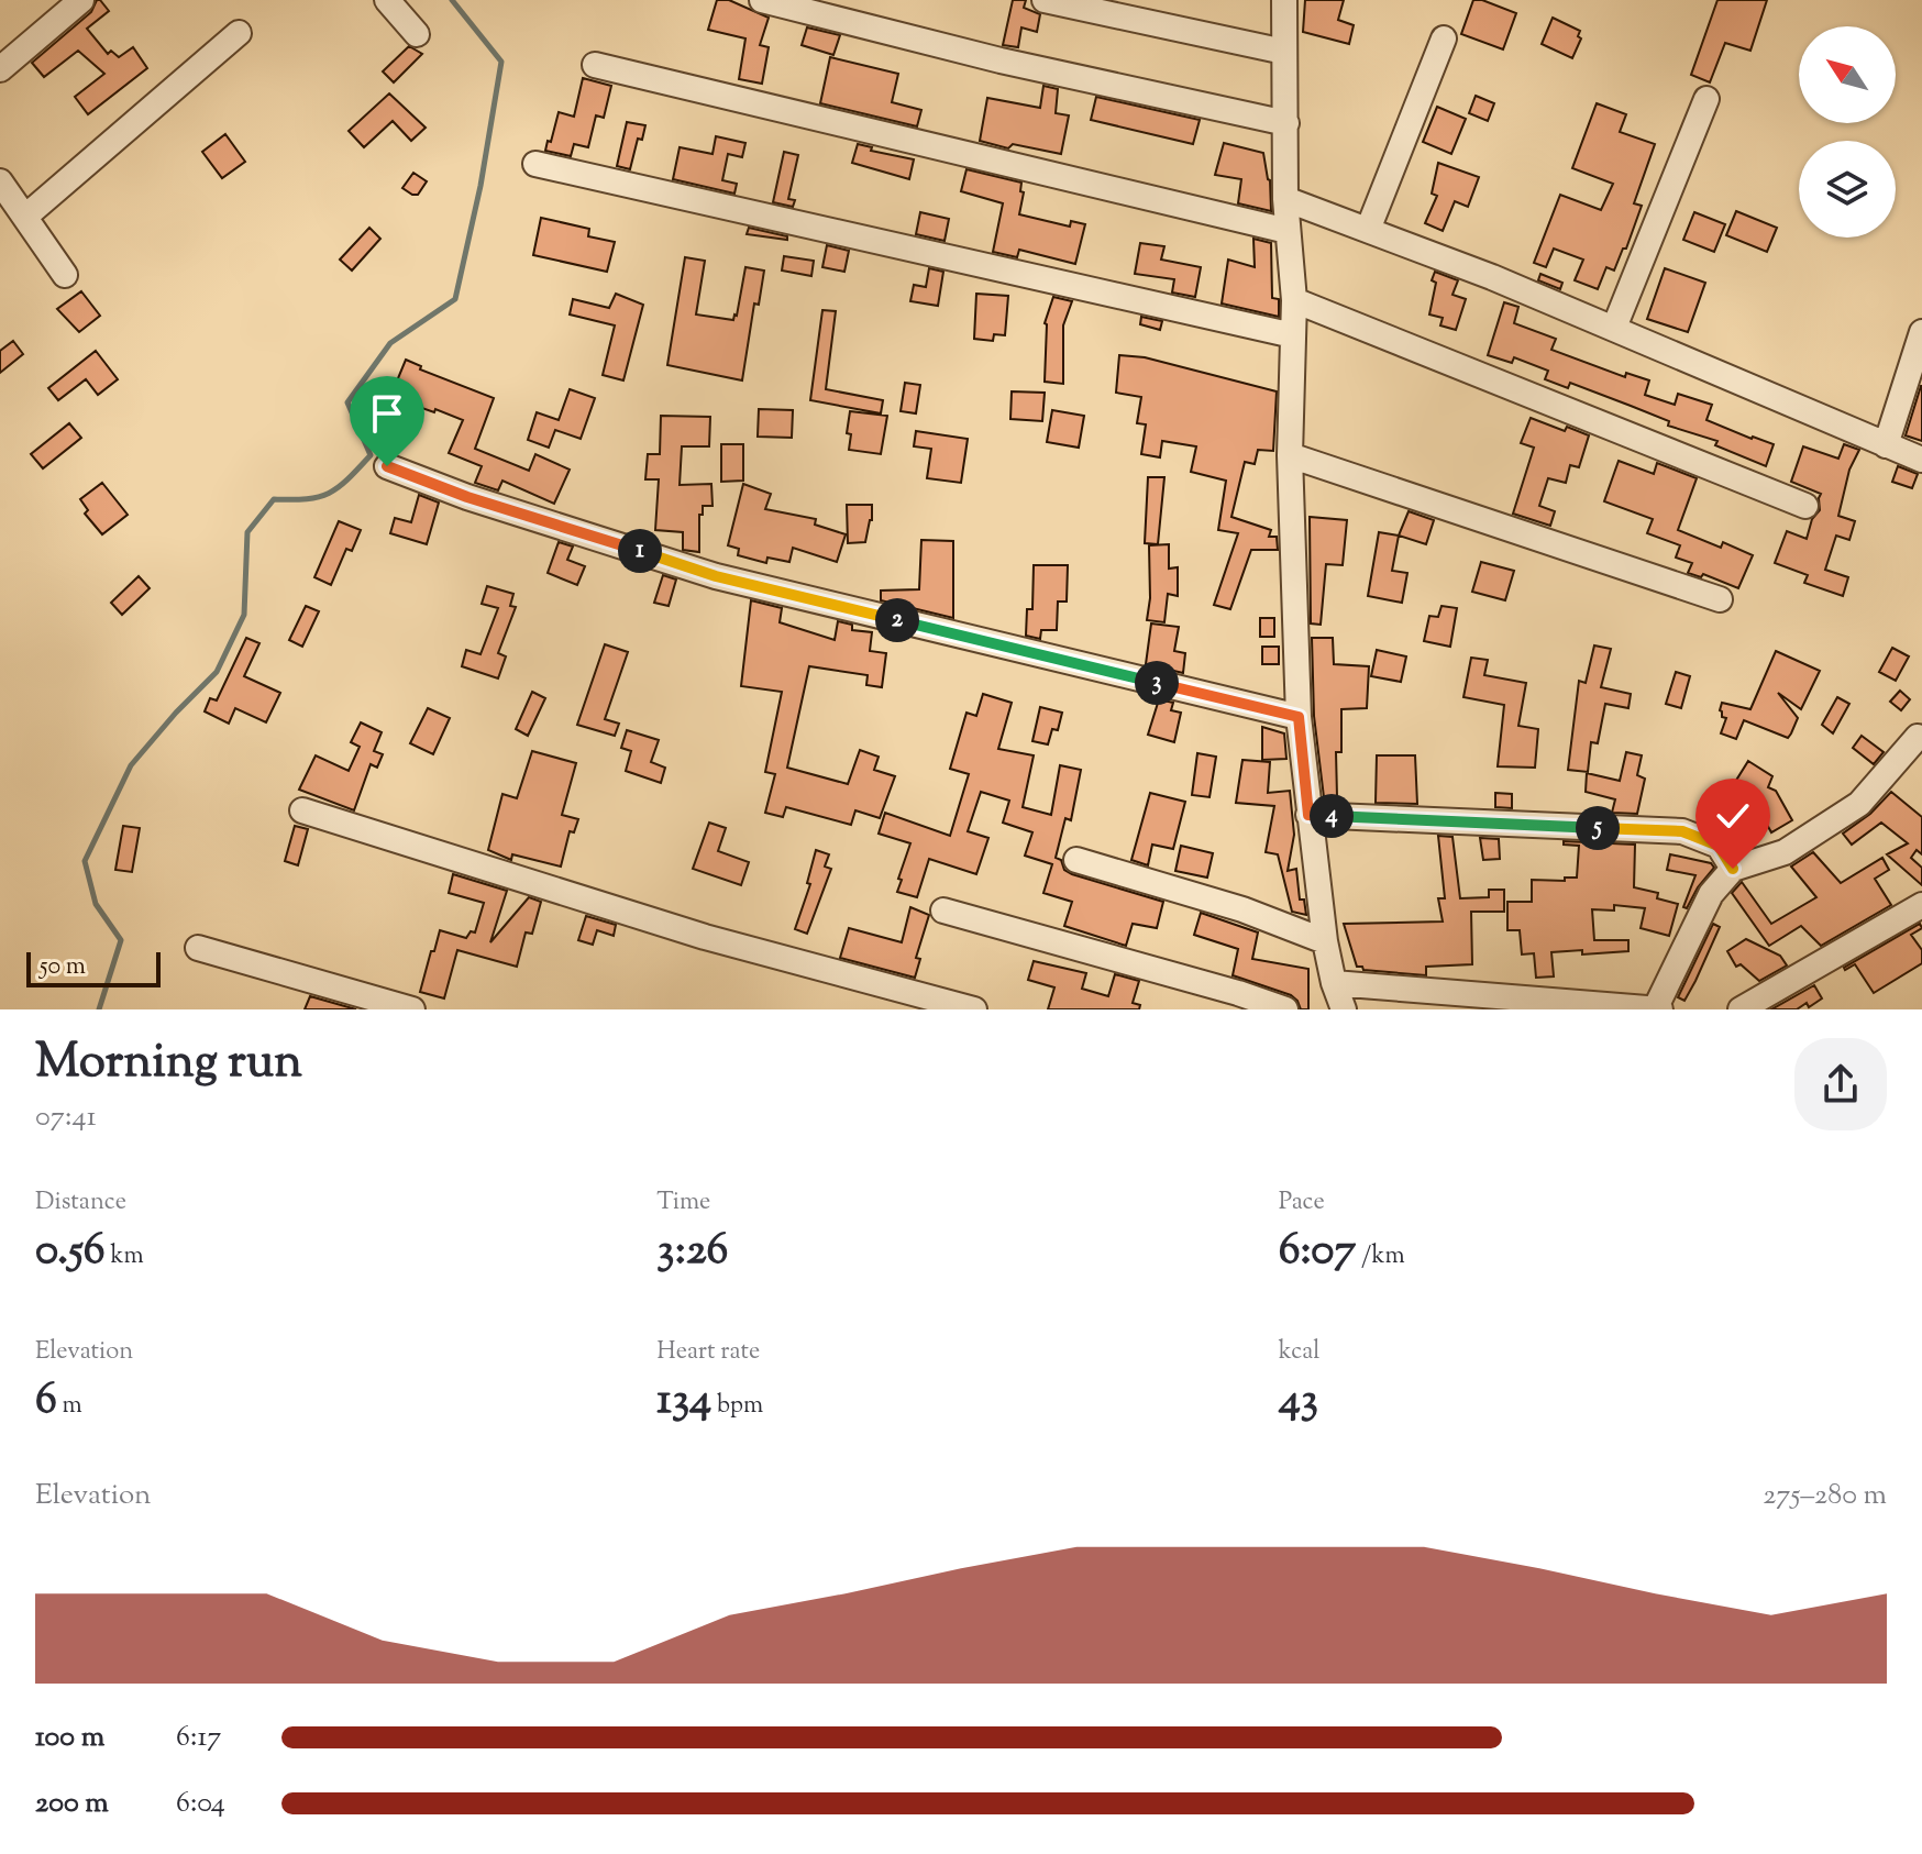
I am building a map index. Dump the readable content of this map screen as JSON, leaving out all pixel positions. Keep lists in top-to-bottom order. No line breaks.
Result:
{"scale_bar":"50 m","north":"top left","page":{"pins":["1","2","3","4","5"],"scale":"50 m","heading":["Morning run","07:41"],"stats":[["Distance","0.56 km"],["Time","3:26"],["Pace","6:07 /km"],["Elevation","6 m"],["Heart rate","134 bpm"],["kcal","43"]],"chart":["Elevation","275–280 m"],"list":[{"name":"100 m","note":"6:17"},{"name":"200 m","note":"6:04"}]}}
